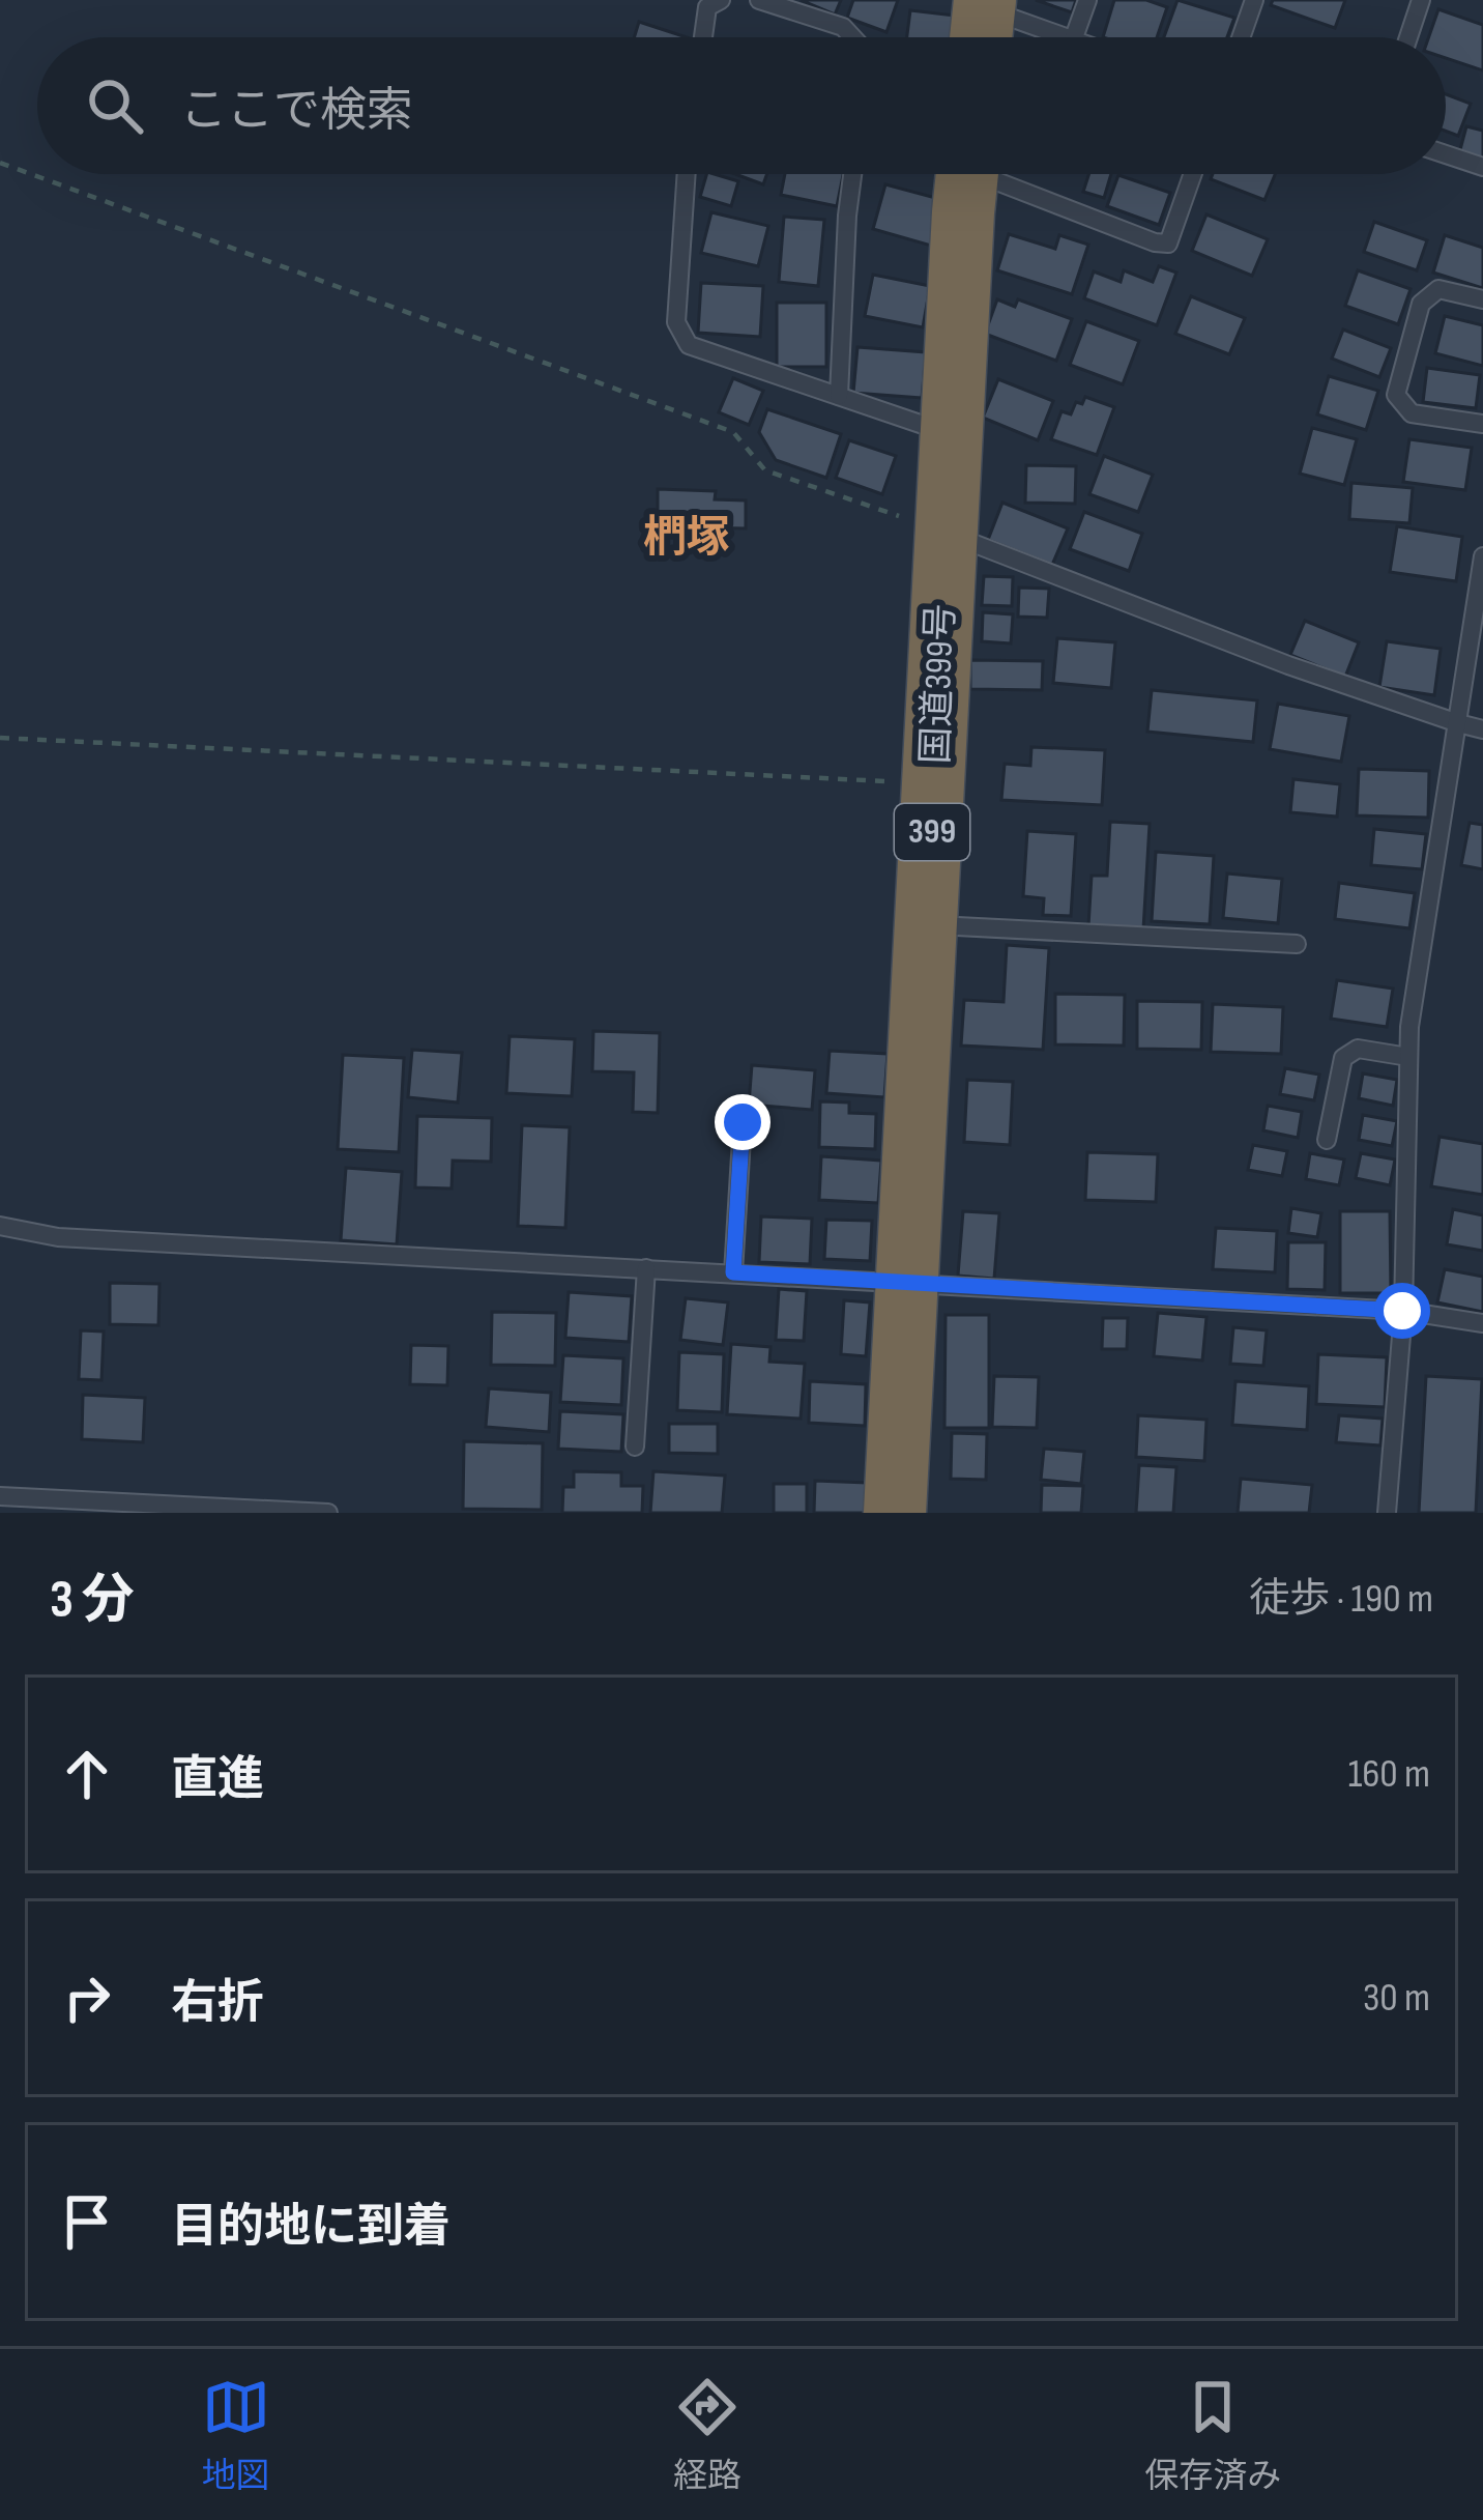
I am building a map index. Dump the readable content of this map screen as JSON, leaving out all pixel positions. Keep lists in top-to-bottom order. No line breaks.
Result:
{"streets":{"highway":["国道399号","399"]},"districts":["椚塚"],"page":{"search":"ここで検索","heading":["3 分","徒歩 · 190 m"],"list":[["直進","160 m"],["右折","30 m"],"目的地に到着"],"nav":["地図","経路","保存済み"]}}
